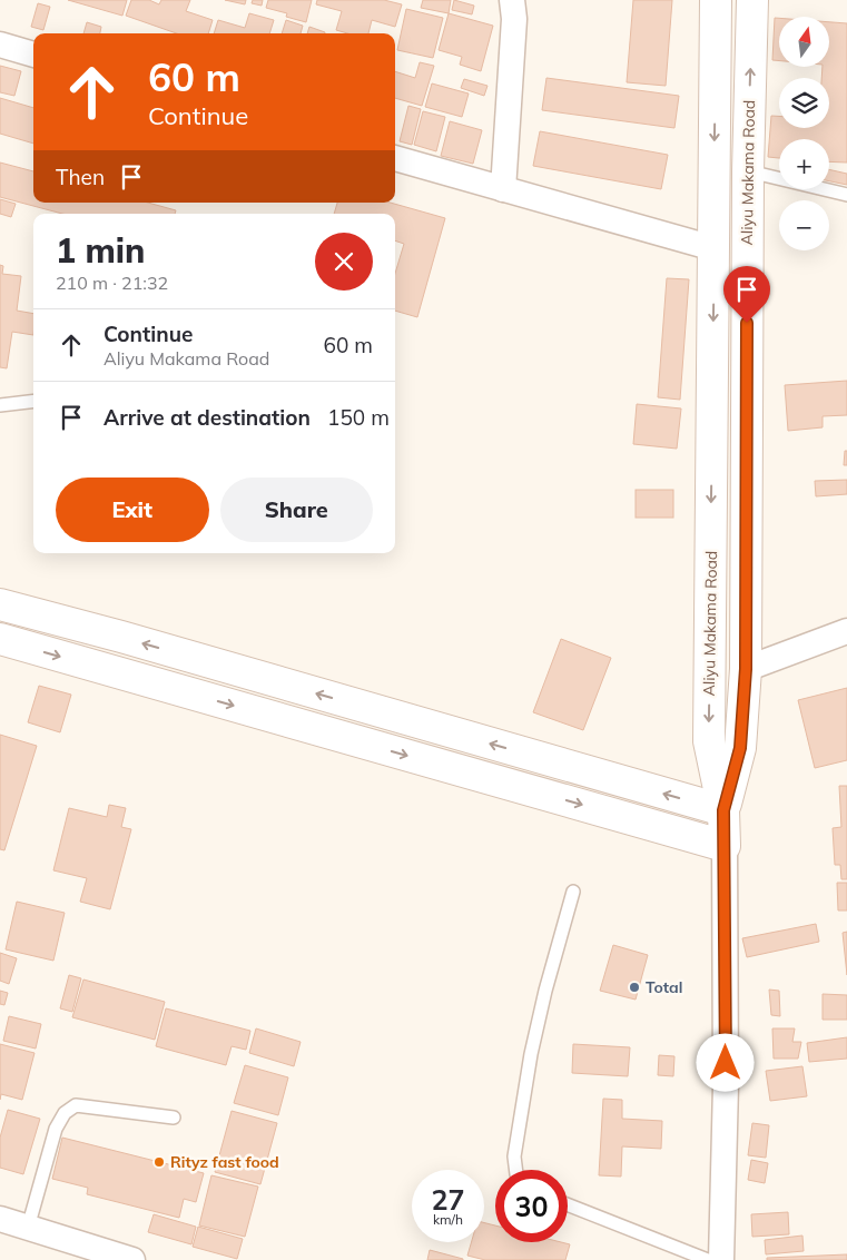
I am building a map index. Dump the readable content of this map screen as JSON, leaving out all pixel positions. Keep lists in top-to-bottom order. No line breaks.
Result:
{"streets":{"street":["Aliyu Makama Road"]},"places":["Total","Rityz fast food"],"north":"top","page":{"map_buttons":["+","−"],"turn":["60 m","Continue"],"then":"Then","heading":["1 min","210 m · 21:32"],"list":[{"name":"Continue","note":"Aliyu Makama Road","value":"60 m"},{"name":"Arrive at destination","value":"150 m"}],"buttons":["Exit","Share"],"speed":"27 km/h","limit":"30"}}
